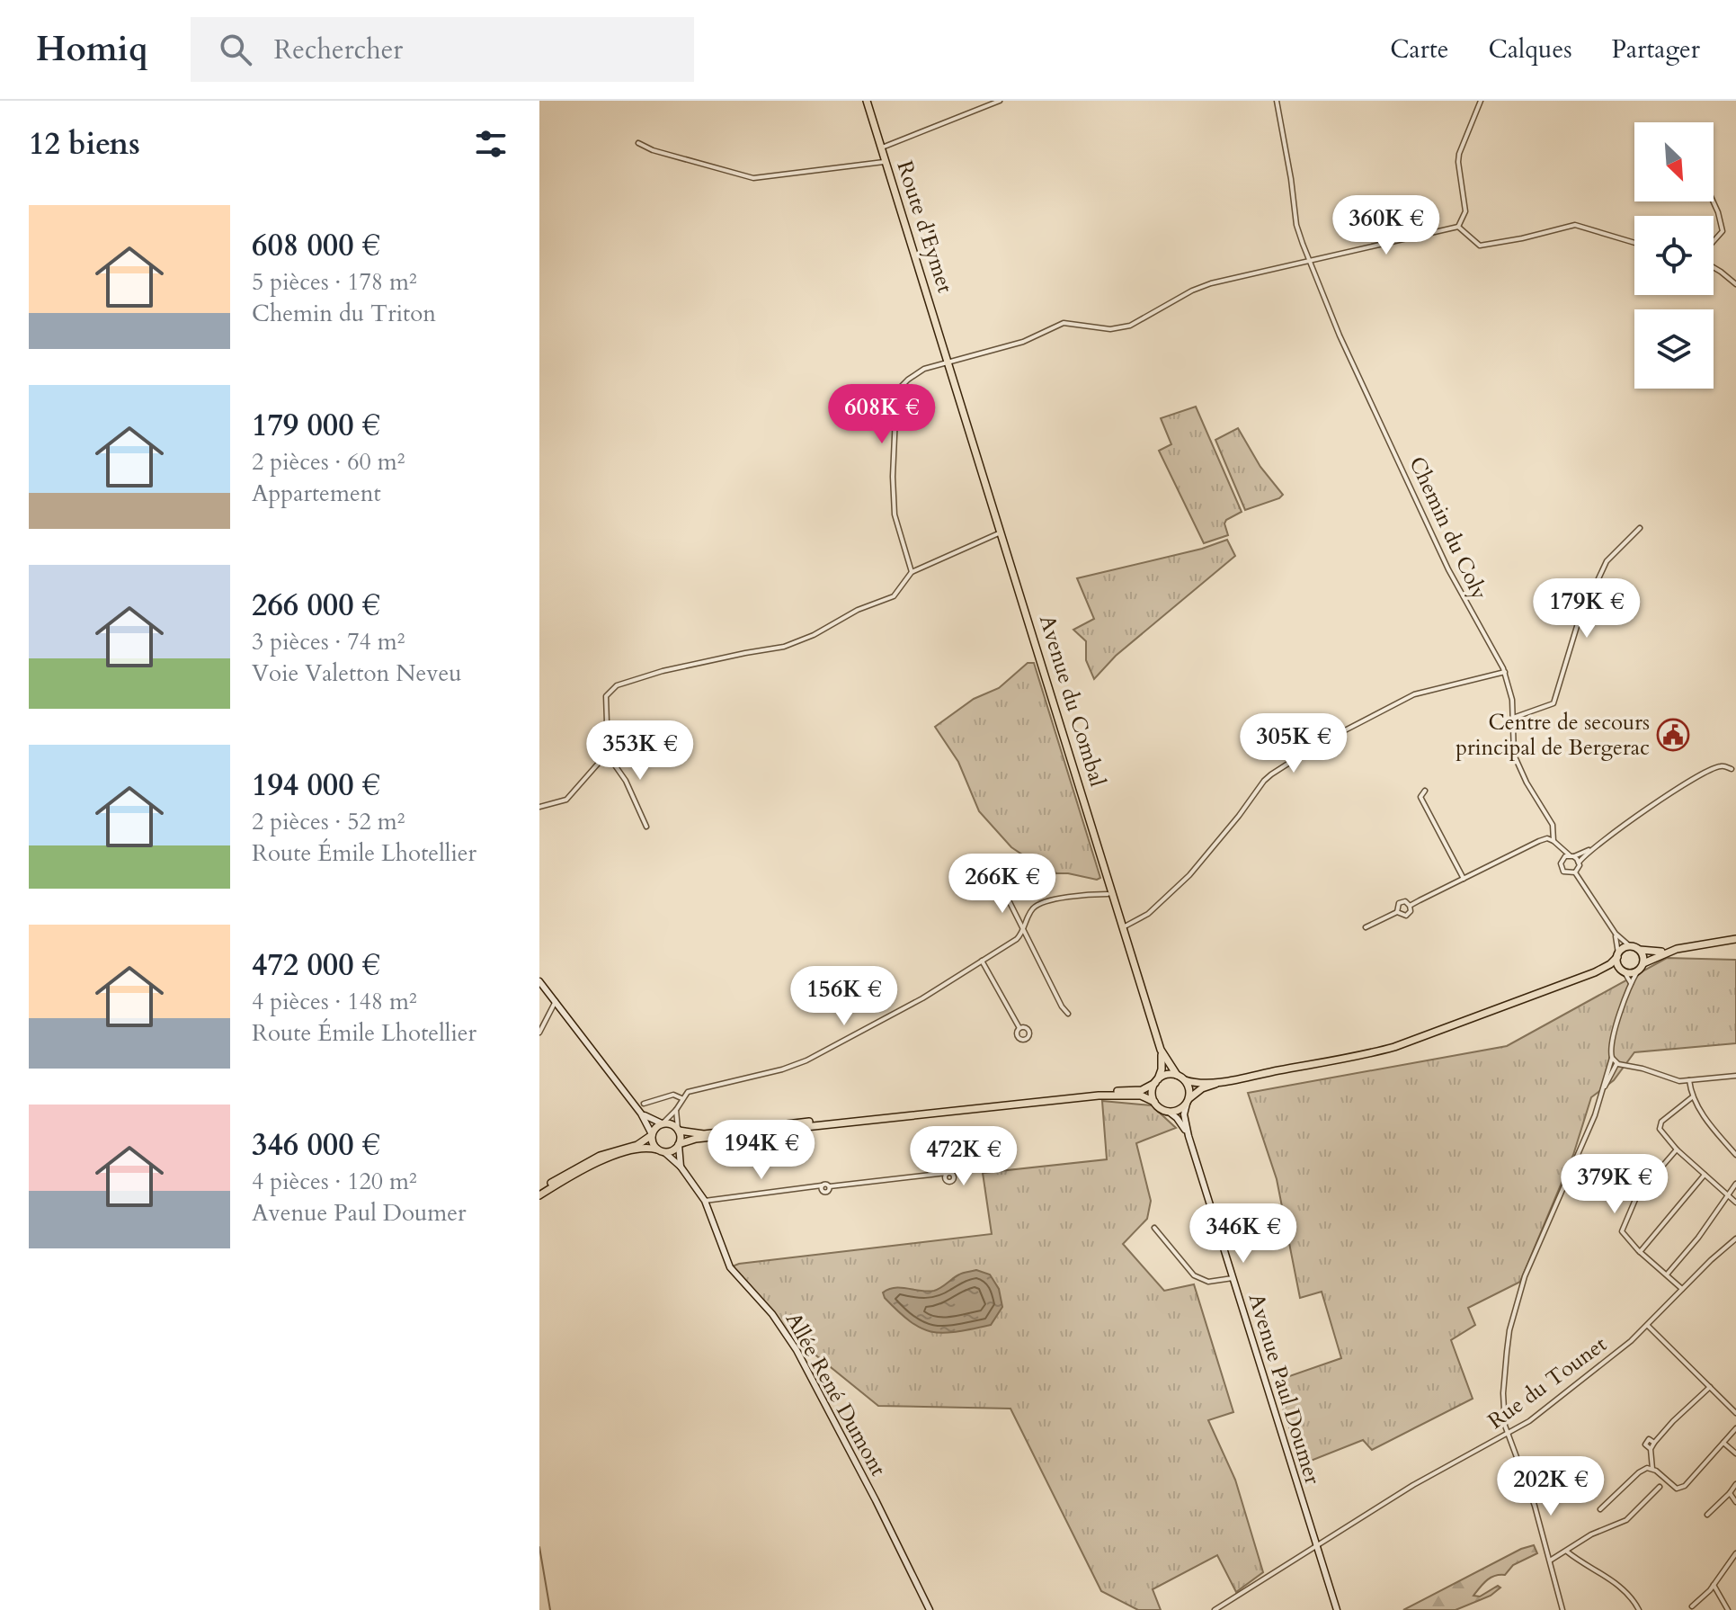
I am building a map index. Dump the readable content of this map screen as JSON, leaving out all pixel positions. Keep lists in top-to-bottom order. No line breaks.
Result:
{"streets":{"main road":["Route d'Eymet","Avenue du Combal"],"street":["Chemin du Coly","Rue du Tounet","Avenue Paul Doumer","Allée René Dumont"]},"crossings":[["Route d'Eymet","Avenue du Combal"],["Rue du Tounet","Avenue Paul Doumer"]],"places":{"public building":["Centre de secours principal de Bergerac"]},"north":"bottom right","page":{"header":"Homiq","search":"Rechercher","nav":["Carte","Calques","Partager"],"heading":"12 biens","list":[{"name":"608 000 €","note":"5 pièces · 178 m² · Chemin du Triton"},{"name":"179 000 €","note":"2 pièces · 60 m² · Appartement"},{"name":"266 000 €","note":"3 pièces · 74 m² · Voie Valetton Neveu"},{"name":"194 000 €","note":"2 pièces · 52 m² · Route Émile Lhotellier"},{"name":"472 000 €","note":"4 pièces · 148 m² · Route Émile Lhotellier"},{"name":"346 000 €","note":"4 pièces · 120 m² · Avenue Paul Doumer"}],"price":["360K €","608K €","179K €","305K €","353K €","266K €","156K €","194K €","472K €","379K €","346K €","202K €"]}}
